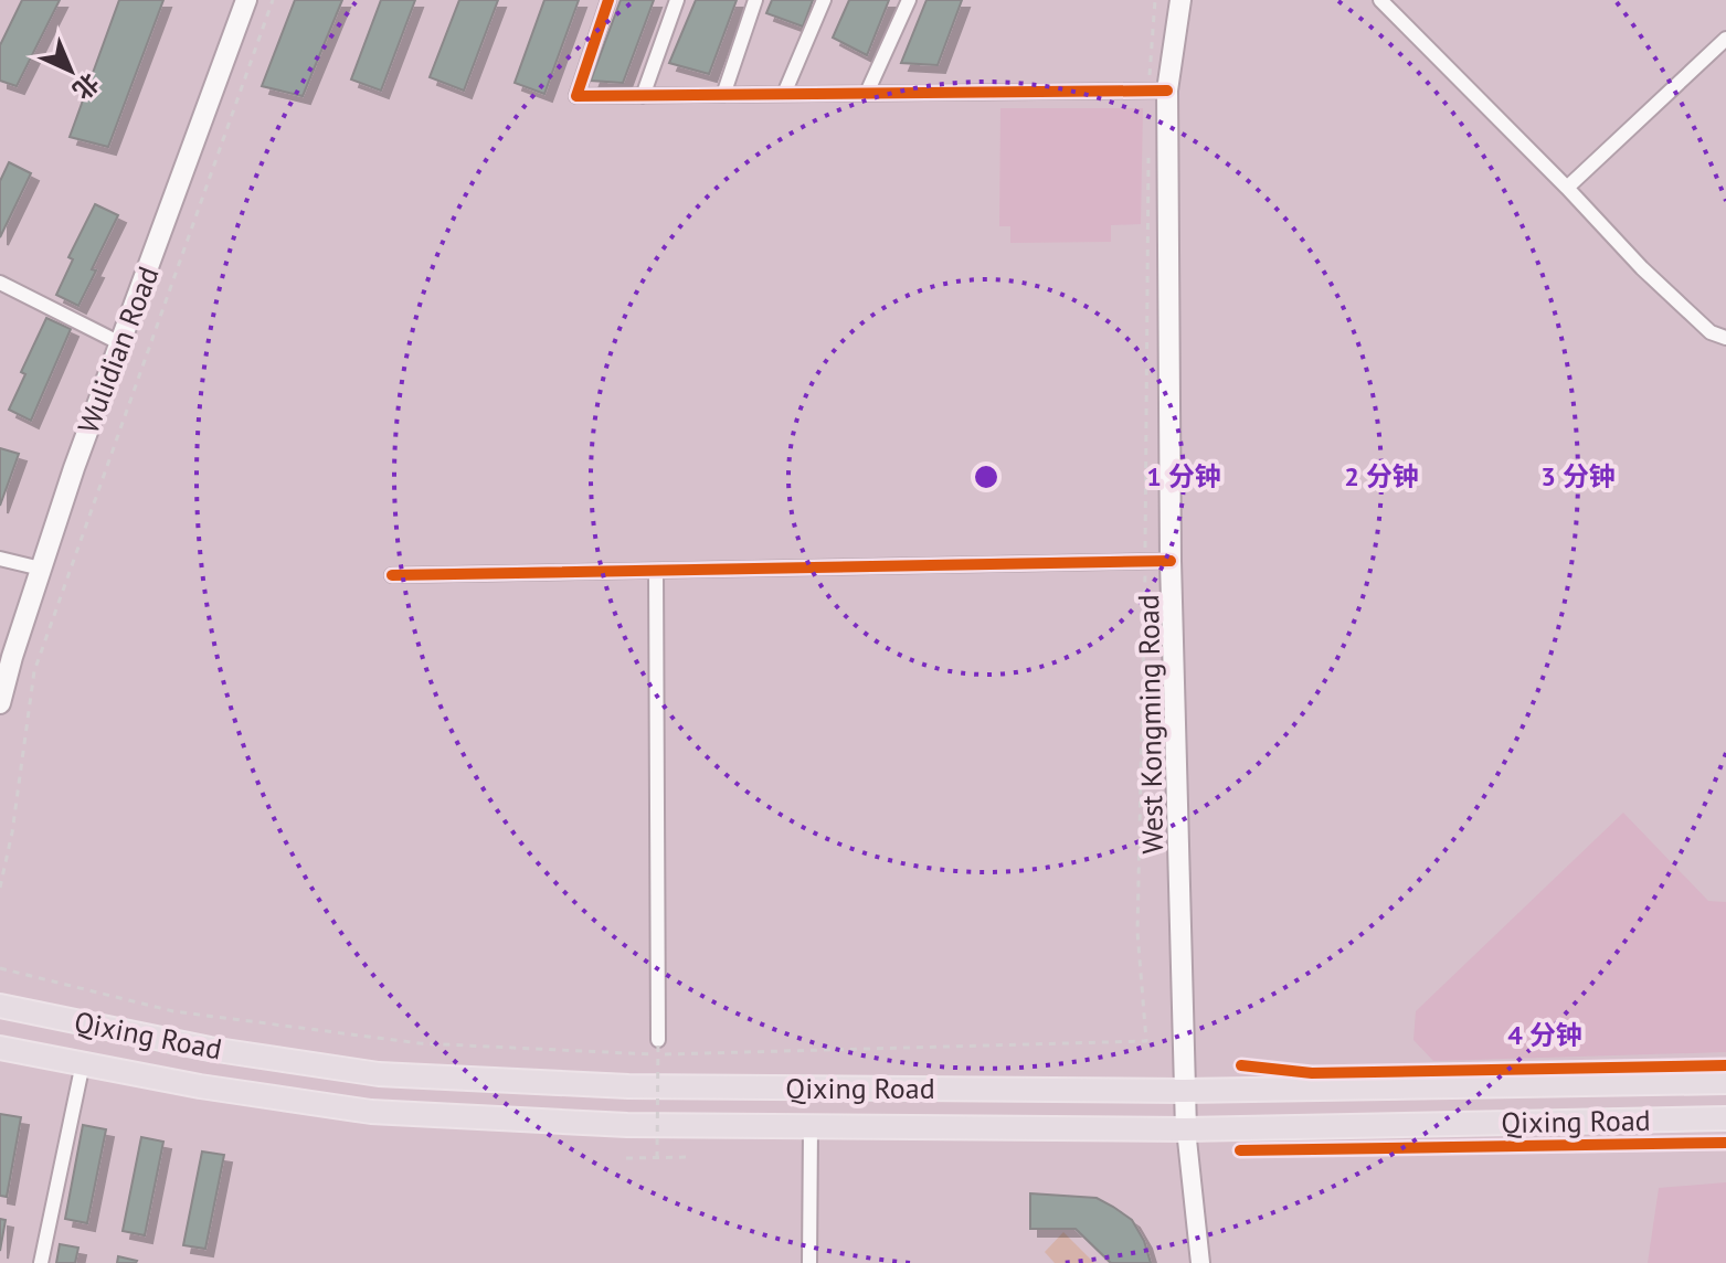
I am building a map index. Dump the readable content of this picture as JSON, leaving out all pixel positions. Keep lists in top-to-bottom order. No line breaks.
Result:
{"streets":{"highway":["Qixing Road"],"main road":["Wulidian Road","West Kongming Road"]},"crossings":[["West Kongming Road","Qixing Road"]],"north":"bottom right","rings":["1 分钟","2 分钟","3 分钟","4 分钟"]}
